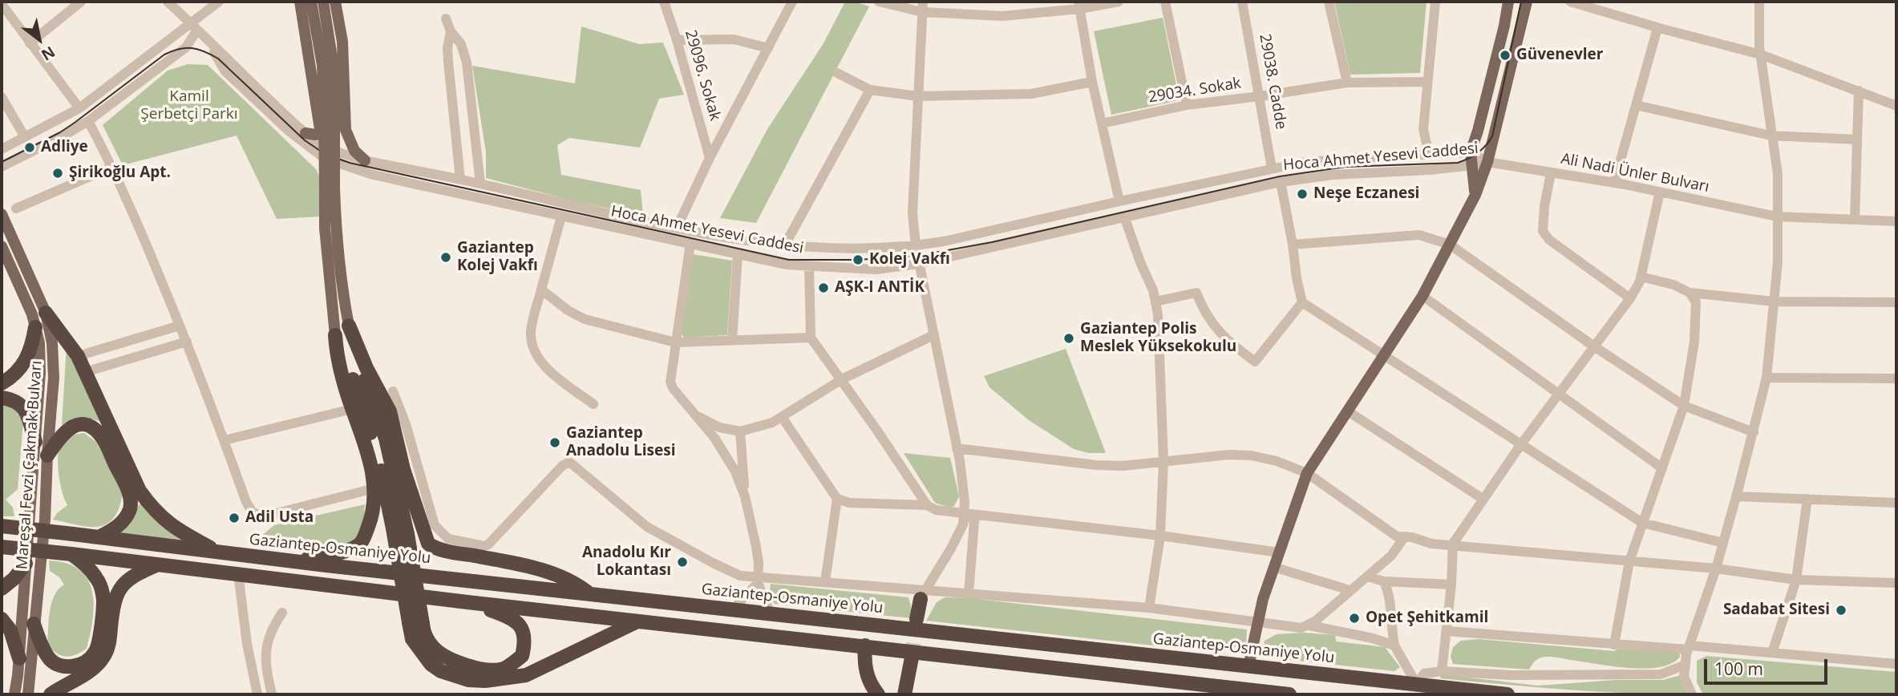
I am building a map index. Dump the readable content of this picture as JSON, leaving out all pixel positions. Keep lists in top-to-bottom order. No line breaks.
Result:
{"streets":{"highway":["Gaziantep-Osmaniye Yolu"],"main road":["Mareşal Fevzi Çakmak Bulvarı"],"street":["29096. Sokak","29038. Cadde","29034. Sokak","Hoca Ahmet Yesevi Caddesi","Ali Nadi Ünler Bulvarı"]},"crossings":[["29038. Cadde","29034. Sokak"],["29038. Cadde","Hoca Ahmet Yesevi Caddesi"],["Hoca Ahmet Yesevi Caddesi","Ali Nadi Ünler Bulvarı"]],"parks":["Kamil Şerbetçi Parkı"],"places":["Güvenevler","Adliye","Şirikoğlu Apt.","Neşe Eczanesi","Gaziantep Kolej Vakfı","Kolej Vakfı","AŞK-I ANTİK","Gaziantep Polis Meslek Yüksekokulu","Gaziantep Anadolu Lisesi","Adil Usta","Anadolu Kır Lokantası","Sadabat Sitesi","Opet Şehitkamil"],"scale_bar":"100 m","north":"bottom right"}
